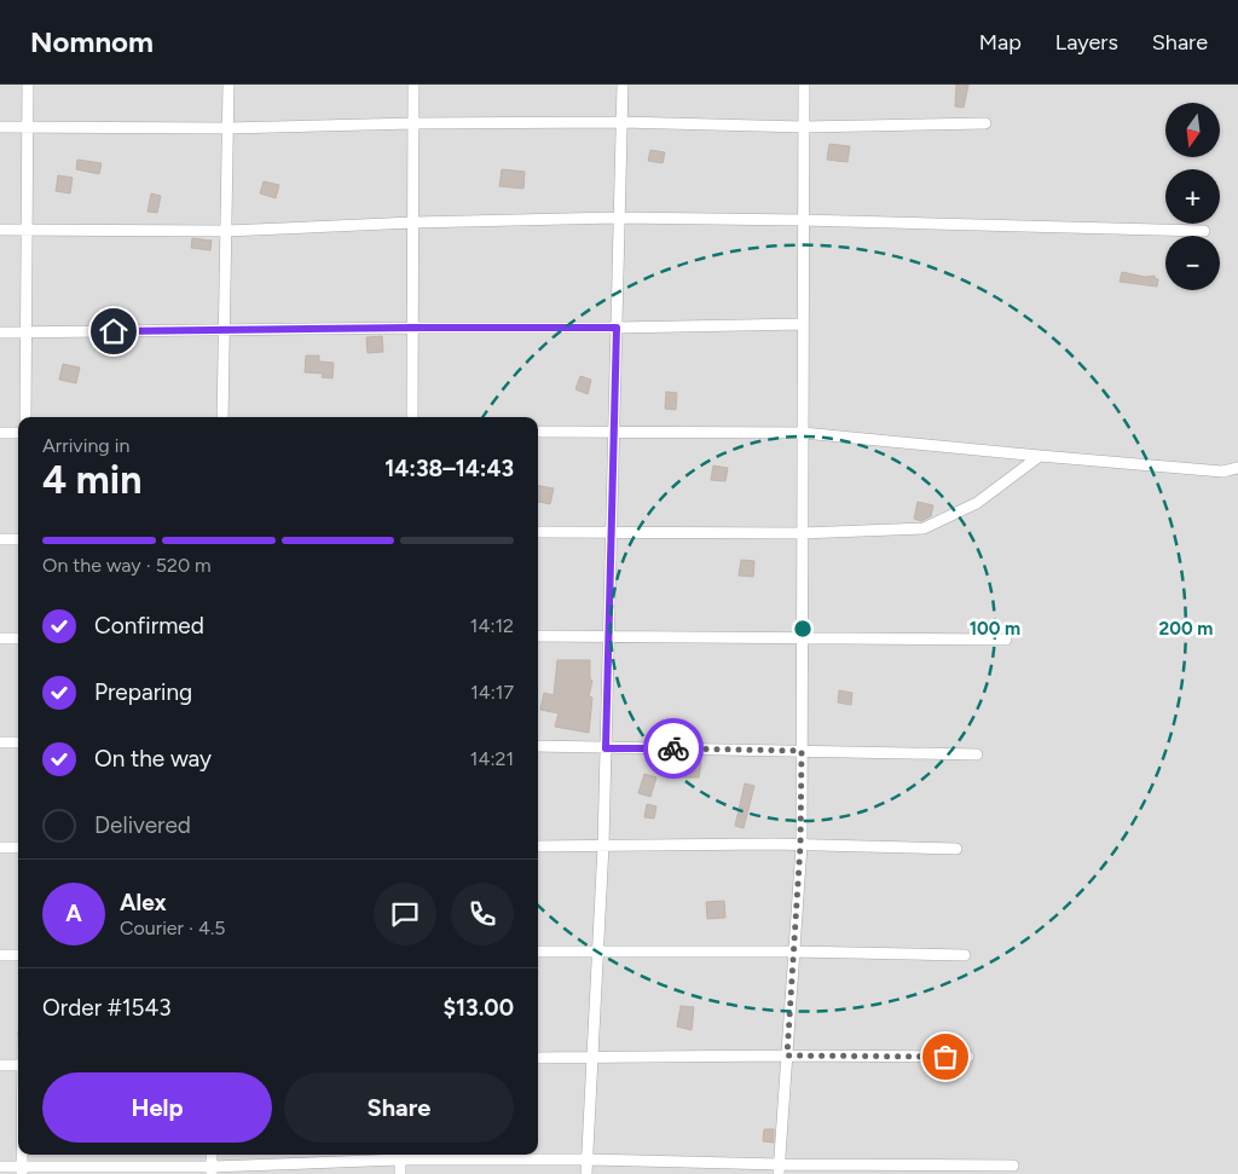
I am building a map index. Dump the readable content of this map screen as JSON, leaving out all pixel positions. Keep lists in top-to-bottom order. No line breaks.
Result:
{"north":"bottom","page":{"header":"Nomnom","nav":["Map","Layers","Share"],"map_buttons":["+","−"],"heading":["4 min","Arriving in","14:38–14:43"],"panel":["Alex","Courier · 4.5","Order #1543","$13.00"],"bar":"On the way · 520 m","list":[["Confirmed","14:12"],["Preparing","14:17"],["On the way","14:21"],"Delivered"],"round":"A","buttons":["Help","Share"]},"rings":["100 m","200 m"]}
